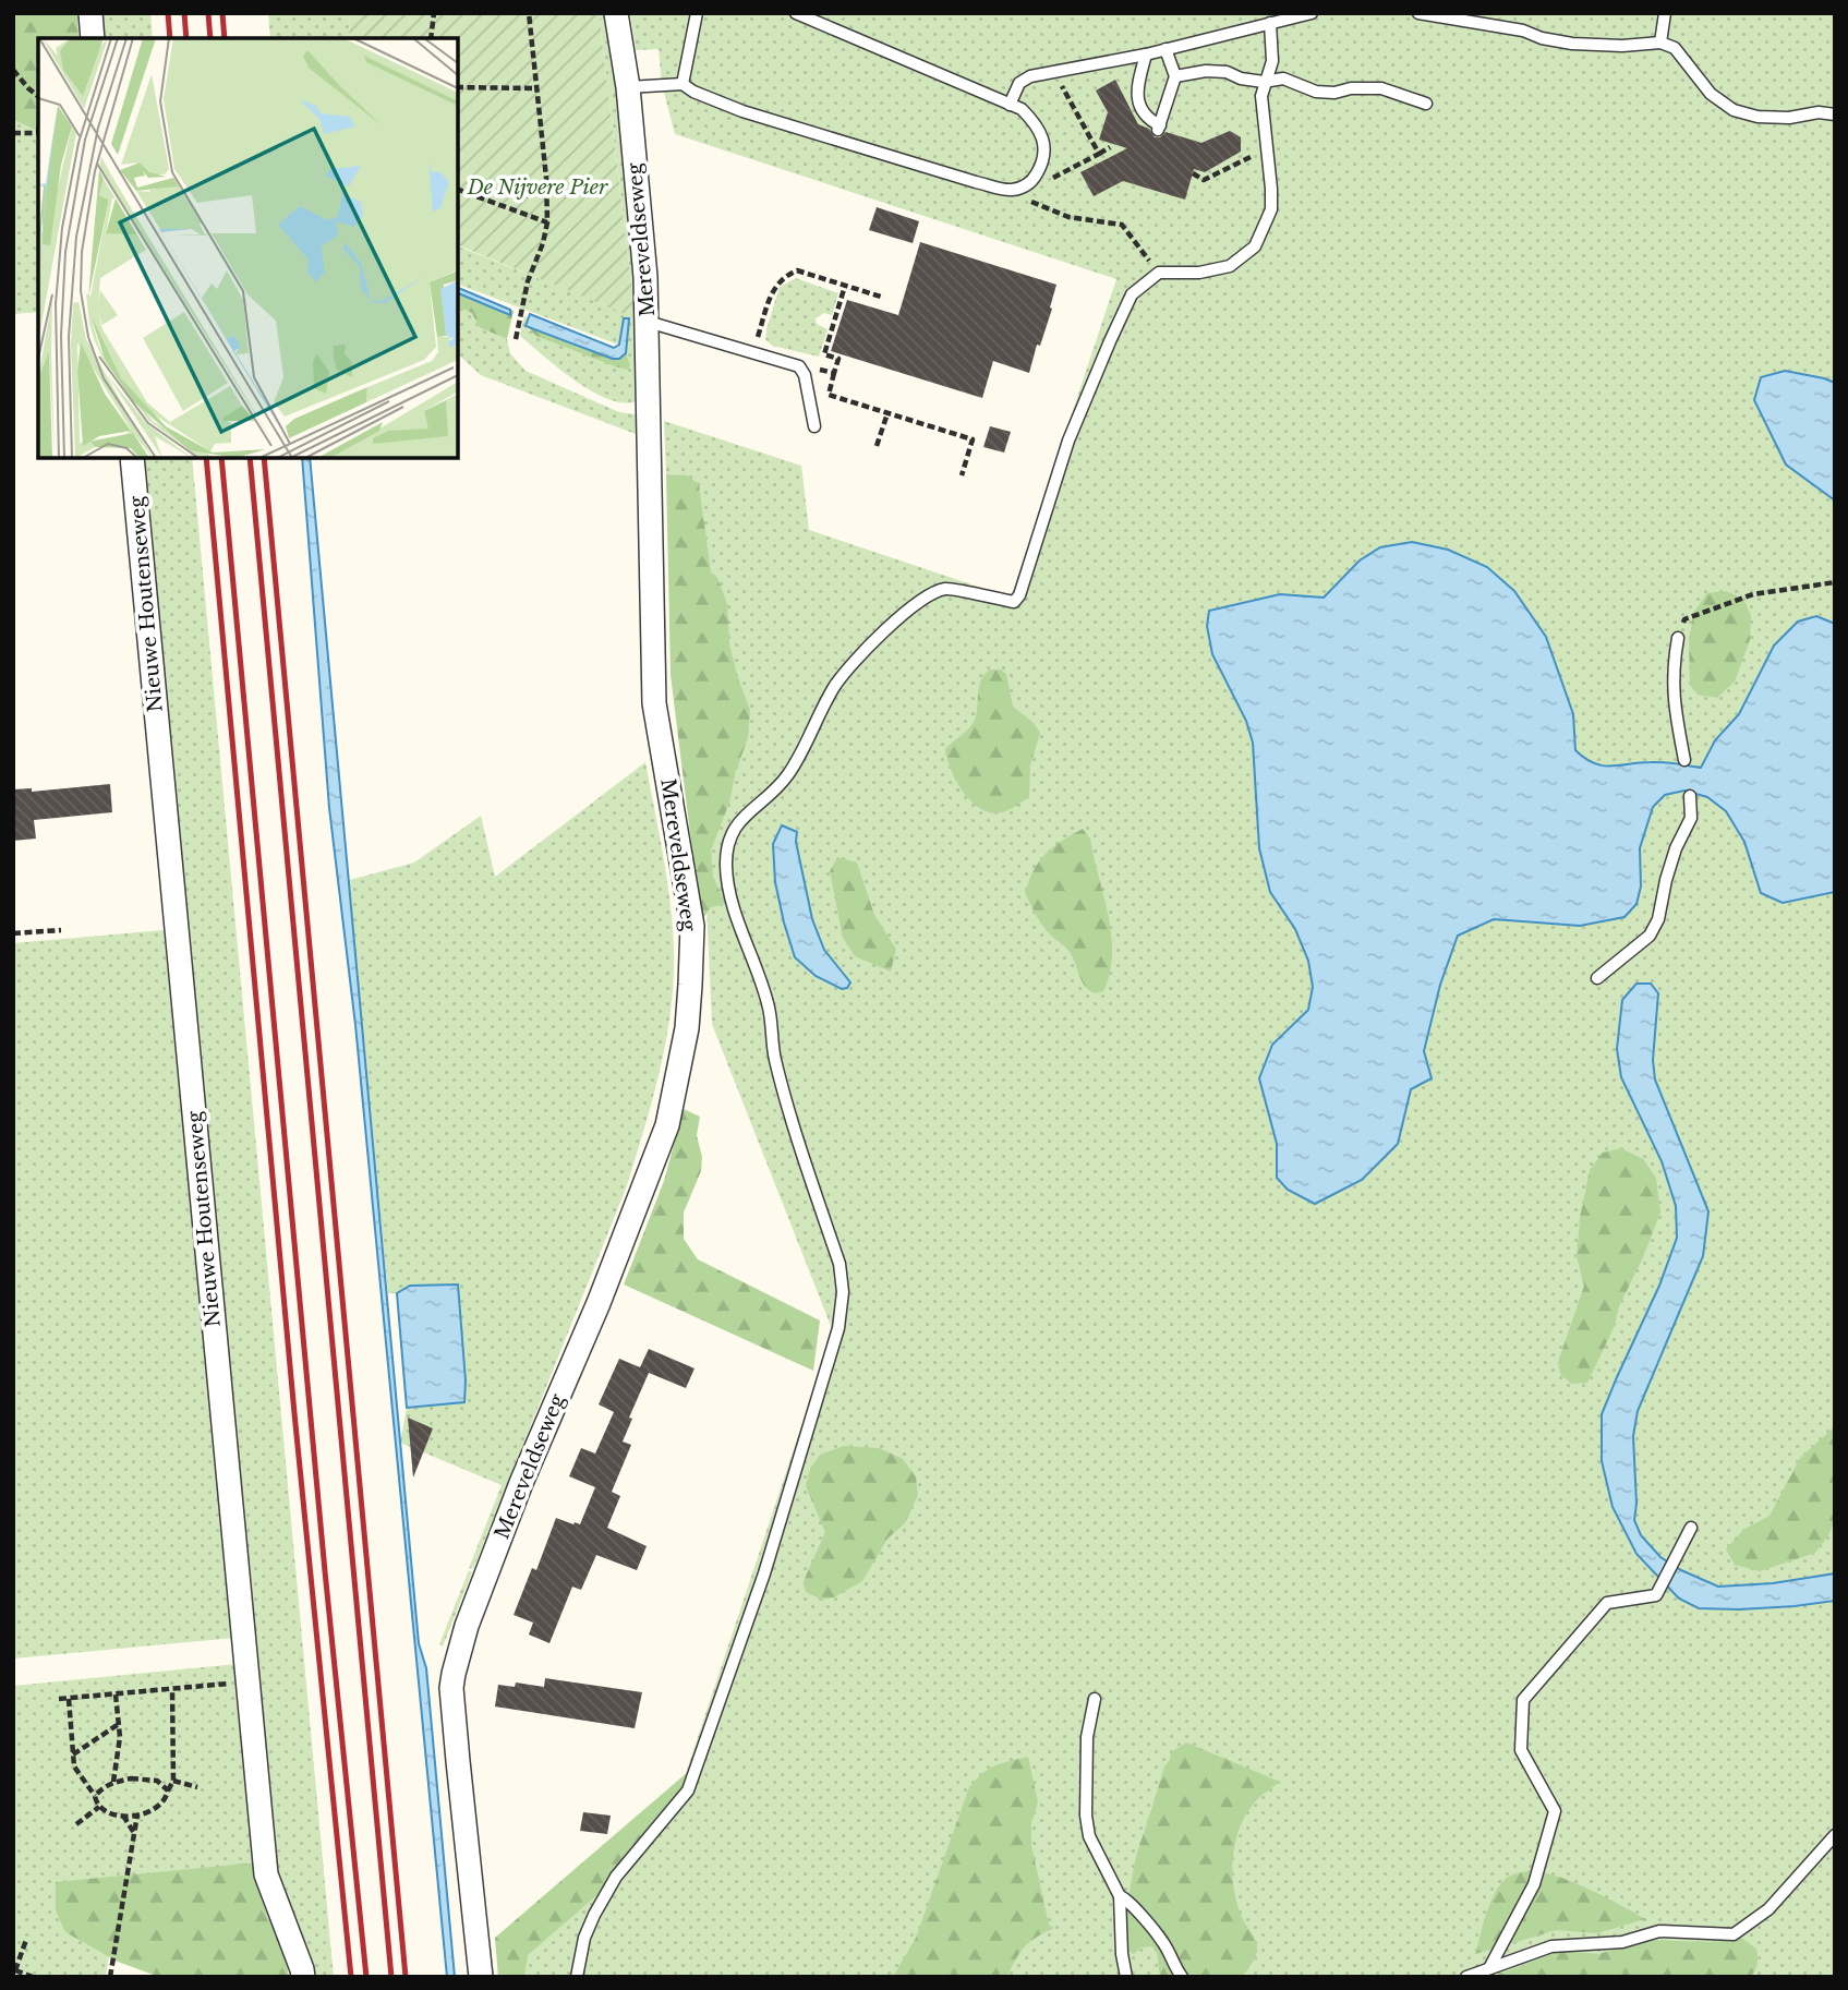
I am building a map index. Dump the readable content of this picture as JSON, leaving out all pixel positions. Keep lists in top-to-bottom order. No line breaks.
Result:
{"streets":{"street":["Mereveldseweg","Nieuwe Houtenseweg"]},"parks":["De Nijvere Pier"]}
